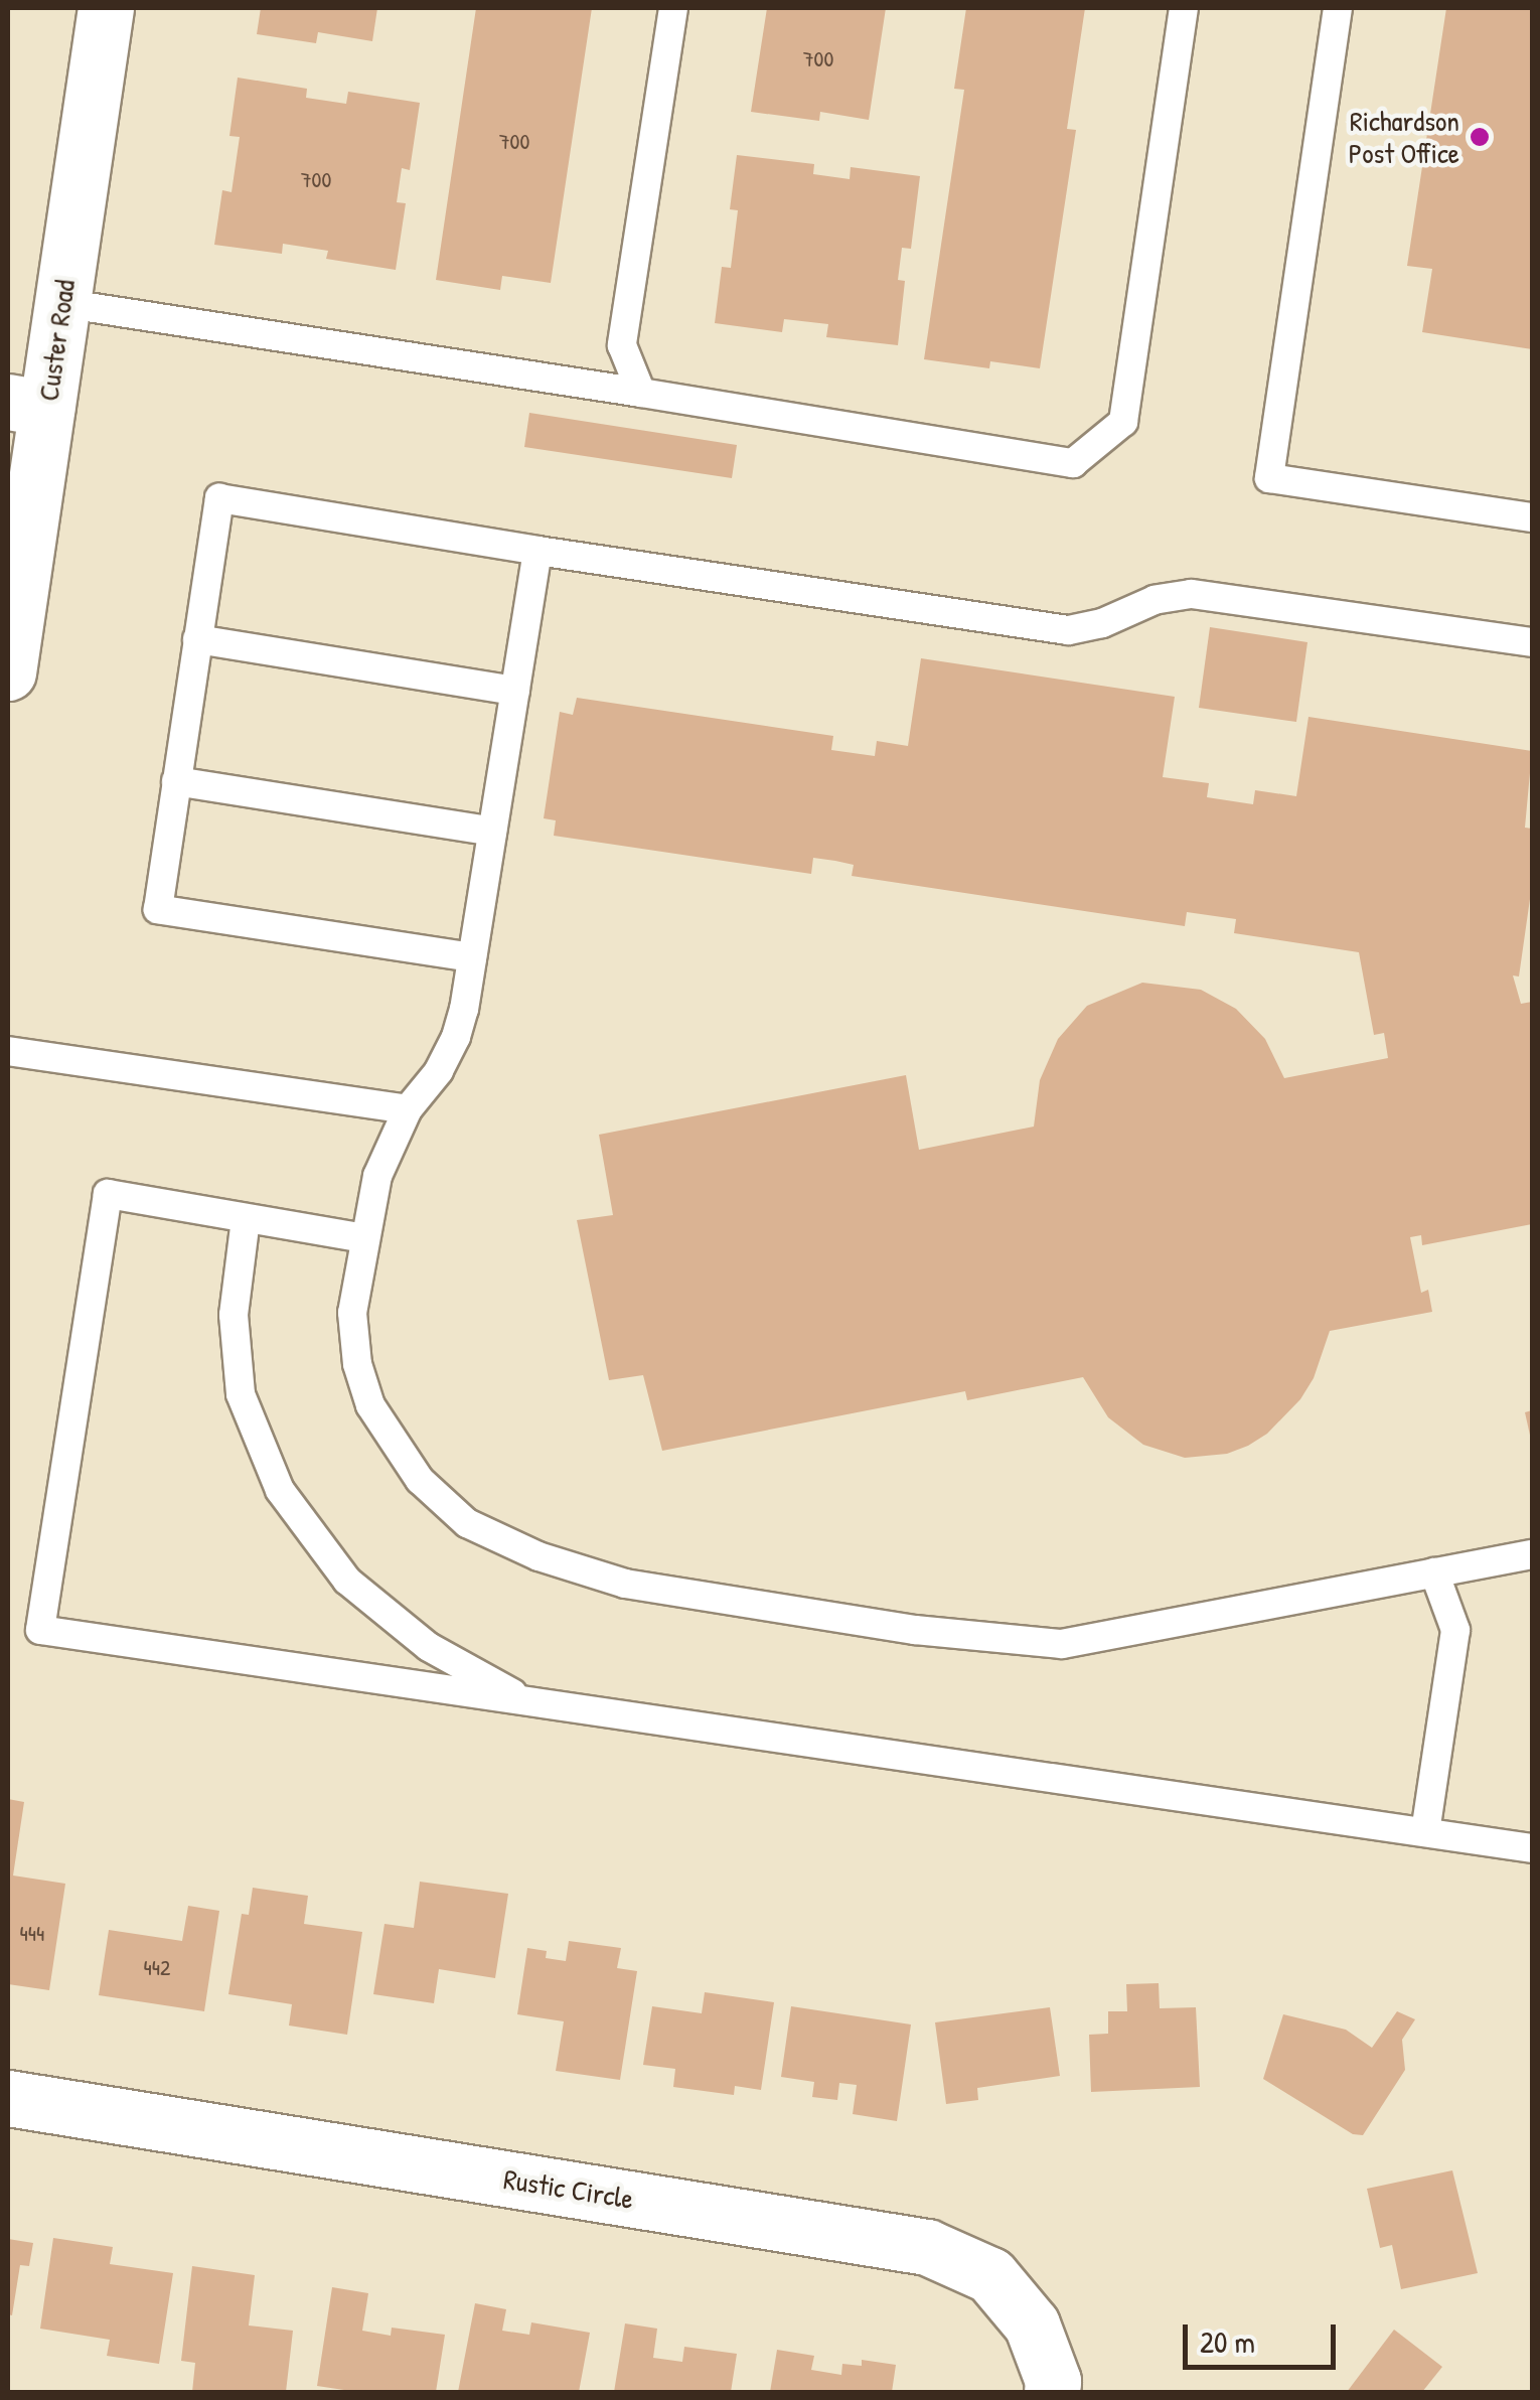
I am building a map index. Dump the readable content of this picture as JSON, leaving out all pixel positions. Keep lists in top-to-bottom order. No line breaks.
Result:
{"streets":{"street":["Custer Road","Rustic Circle"]},"places":["Richardson Post Office"],"house_numbers":["700","700","700","444","442"],"scale_bar":"20 m"}
